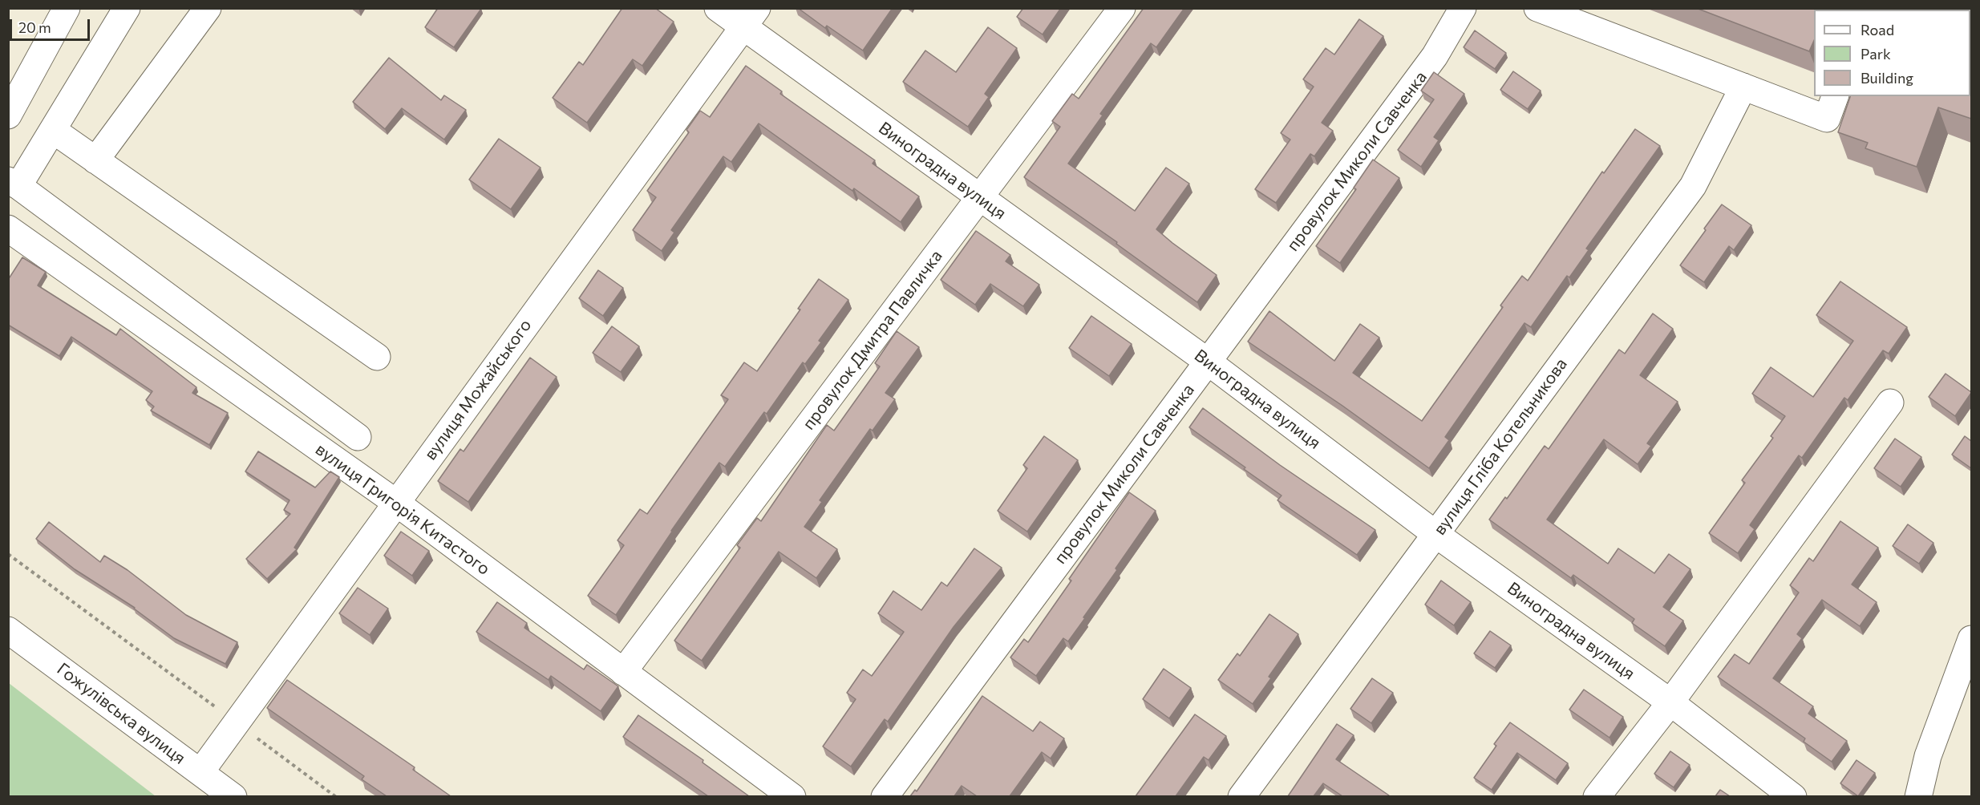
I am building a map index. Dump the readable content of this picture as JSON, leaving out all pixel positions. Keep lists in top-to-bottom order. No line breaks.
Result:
{"streets":{"street":["провулок Миколи Савченка","Виноградна вулиця","провулок Дмитра Павличка","вулиця Можайського","вулиця Гліба Котельникова","вулиця Григорія Китастого","Гожулівська вулиця"]},"crossings":[["провулок Миколи Савченка","Виноградна вулиця"],["Виноградна вулиця","провулок Дмитра Павличка"],["Виноградна вулиця","вулиця Можайського"],["Виноградна вулиця","вулиця Гліба Котельникова"],["провулок Дмитра Павличка","вулиця Григорія Китастого"],["вулиця Можайського","вулиця Григорія Китастого"],["вулиця Можайського","Гожулівська вулиця"]],"legend":["Road","Park","Building"],"scale_bar":"20 m"}
